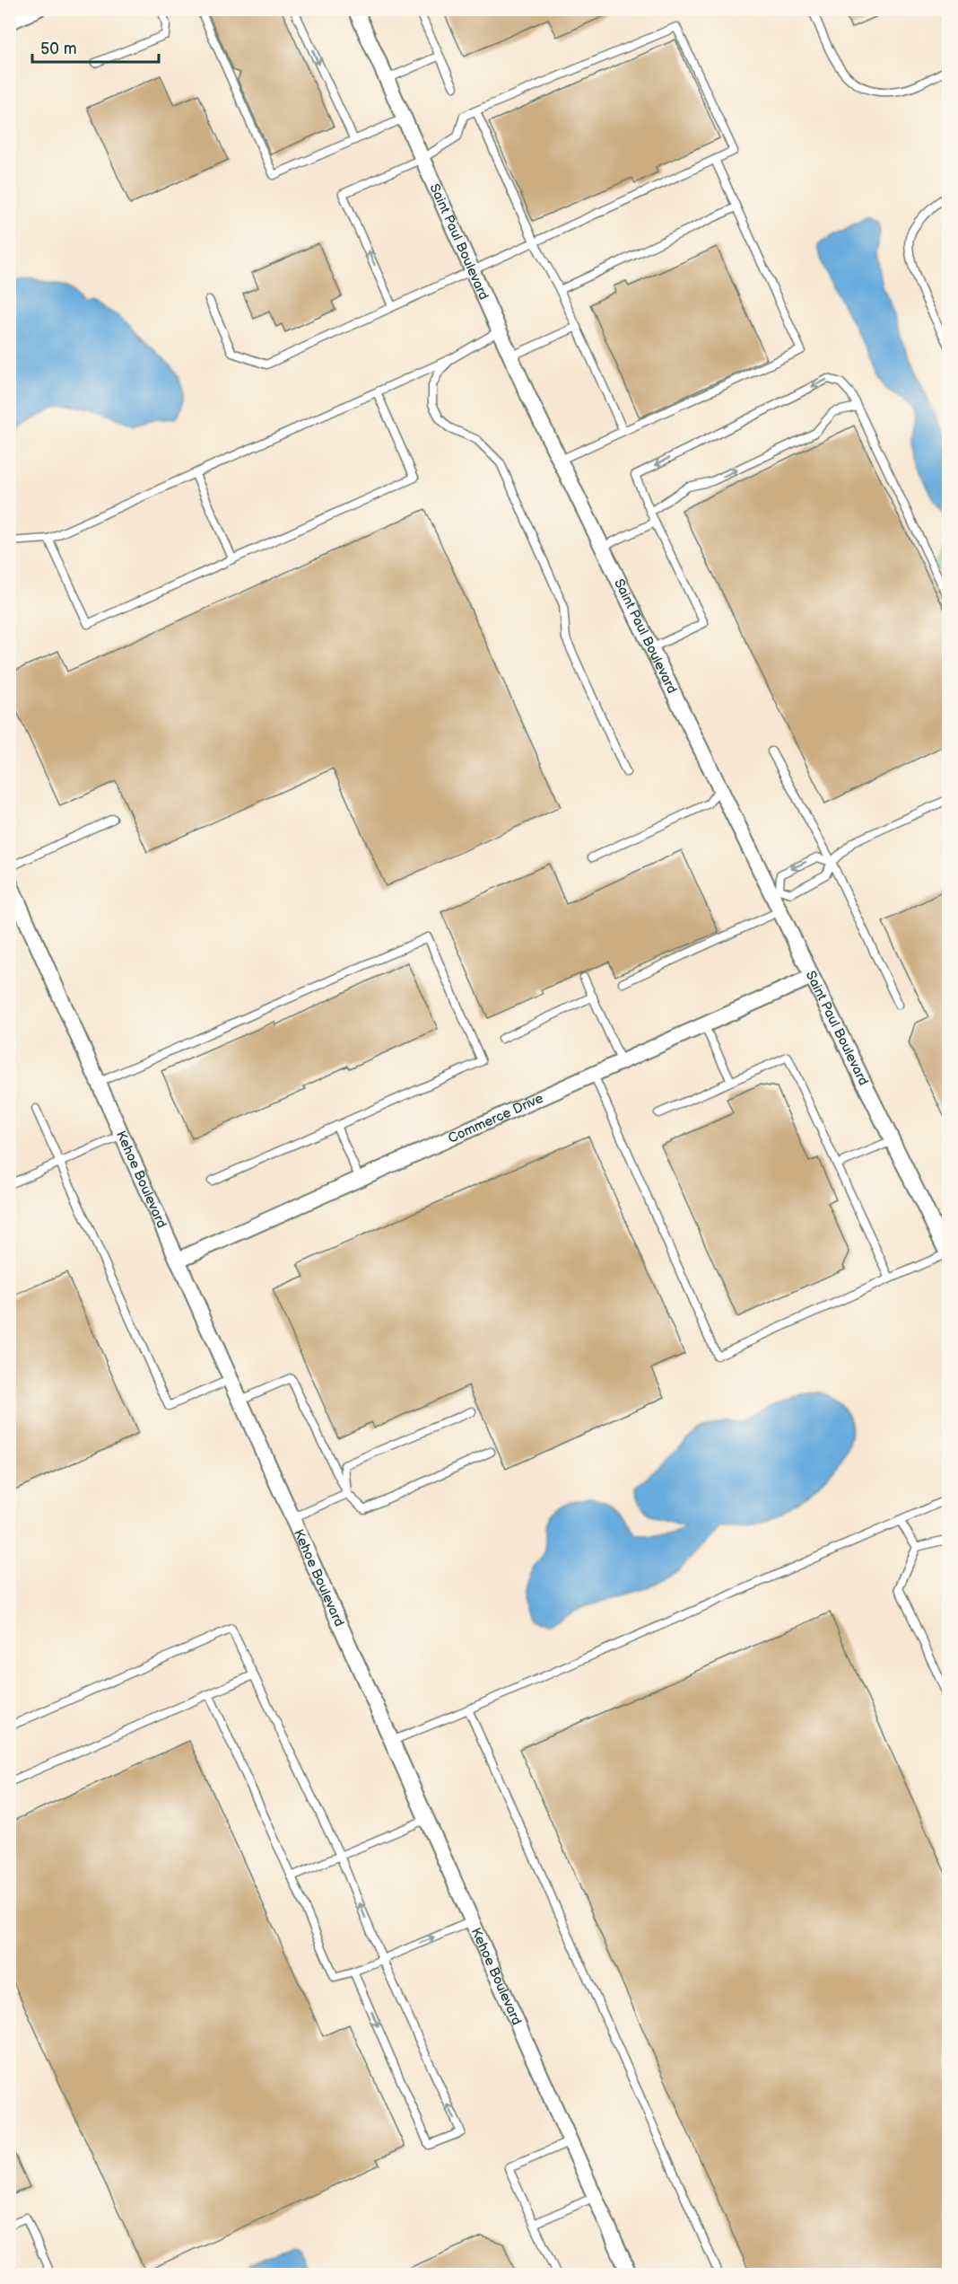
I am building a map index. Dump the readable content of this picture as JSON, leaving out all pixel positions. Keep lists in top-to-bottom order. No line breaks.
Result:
{"streets":{"street":["Saint Paul Boulevard","Commerce Drive","Kehoe Boulevard"]},"crossings":[["Saint Paul Boulevard","Commerce Drive"],["Commerce Drive","Kehoe Boulevard"]],"scale_bar":"50 m"}
